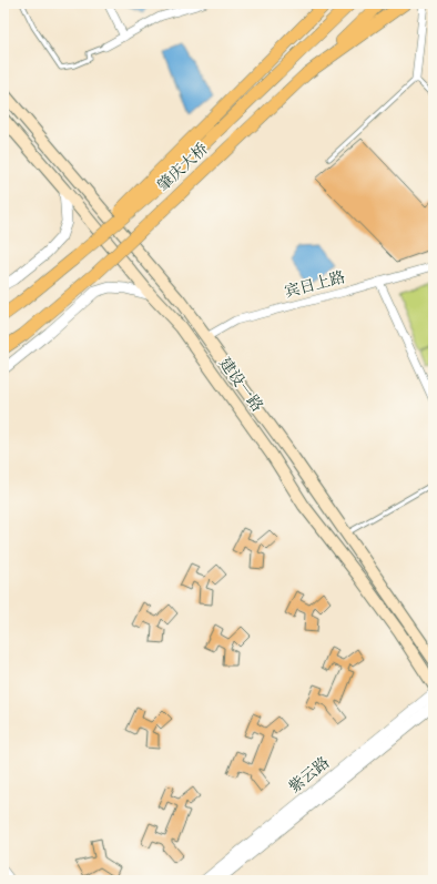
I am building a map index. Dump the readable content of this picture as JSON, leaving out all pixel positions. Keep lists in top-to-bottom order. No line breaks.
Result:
{"streets":{"main road":["肇庆大桥","建设一路"],"street":["宾日上路","紫云路"]},"crossings":[["宾日上路","建设一路"]]}
